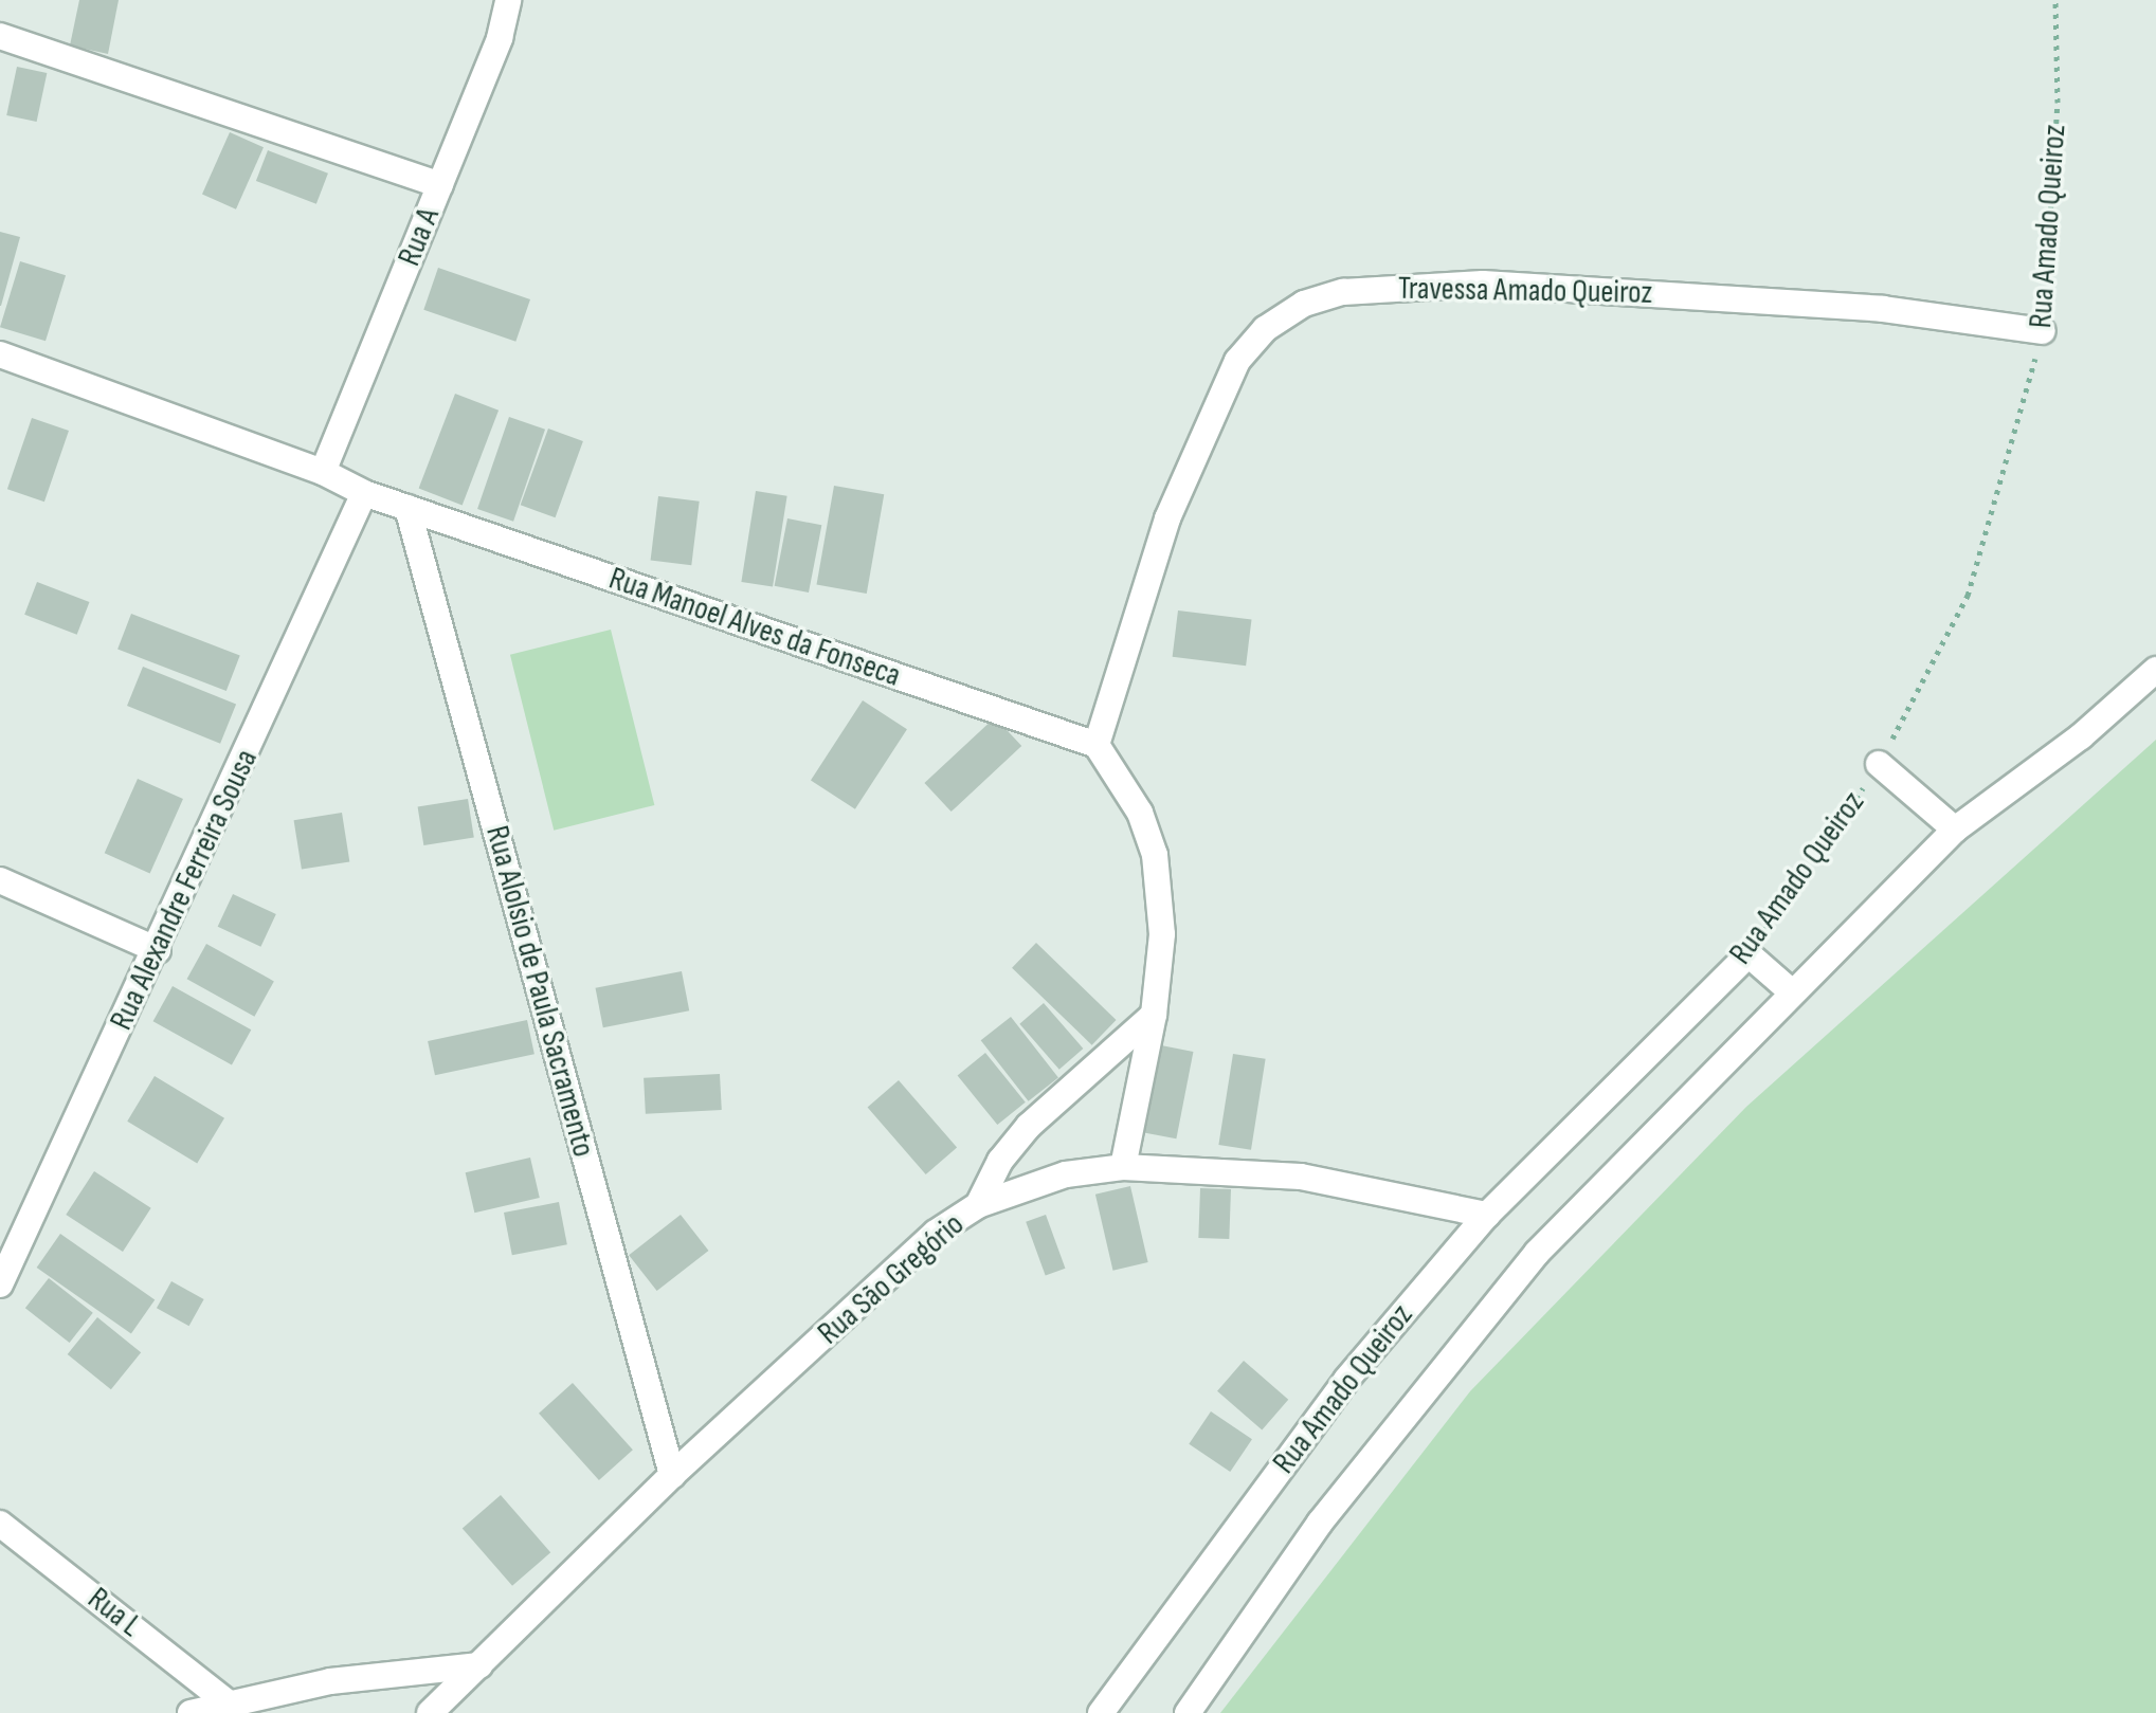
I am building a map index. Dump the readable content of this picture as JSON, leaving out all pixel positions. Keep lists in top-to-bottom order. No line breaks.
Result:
{"streets":{"street":["Rua Amado Queiroz","Rua A","Travessa Amado Queiroz","Rua Manoel Alves da Fonseca","Rua Alexandre Ferreira Sousa","Rua Alolsio de Paula Sacramento","Rua São Gregório","Rua L"]},"crossings":[["Rua Amado Queiroz","Travessa Amado Queiroz"],["Rua Amado Queiroz","Rua São Gregório"],["Rua A","Rua Manoel Alves da Fonseca"],["Travessa Amado Queiroz","Rua Manoel Alves da Fonseca"],["Rua Manoel Alves da Fonseca","Rua Alexandre Ferreira Sousa"],["Rua Manoel Alves da Fonseca","Rua Alolsio de Paula Sacramento"],["Rua Alolsio de Paula Sacramento","Rua São Gregório"]]}
